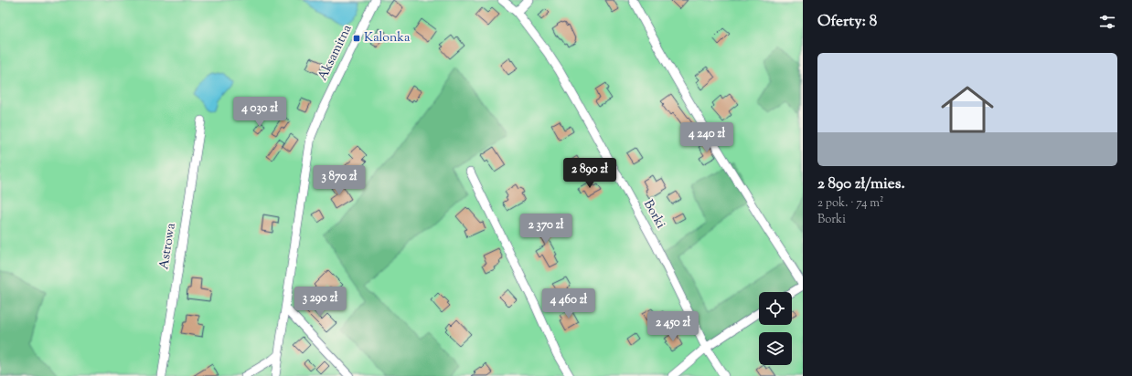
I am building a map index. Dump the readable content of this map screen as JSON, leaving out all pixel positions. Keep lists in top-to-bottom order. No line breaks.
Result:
{"streets":{"street":["Aksamitna","Borki","Astrowa"]},"places":{"transit":["Kalonka"]},"page":{"heading":"Oferty: 8","list":[{"name":"2 890 zł/mies.","note":"2 pok. · 74 m² · Borki"}],"price":["4 030 zł","4 240 zł","2 890 zł","3 870 zł","2 370 zł","3 290 zł","4 460 zł","2 450 zł"]}}
